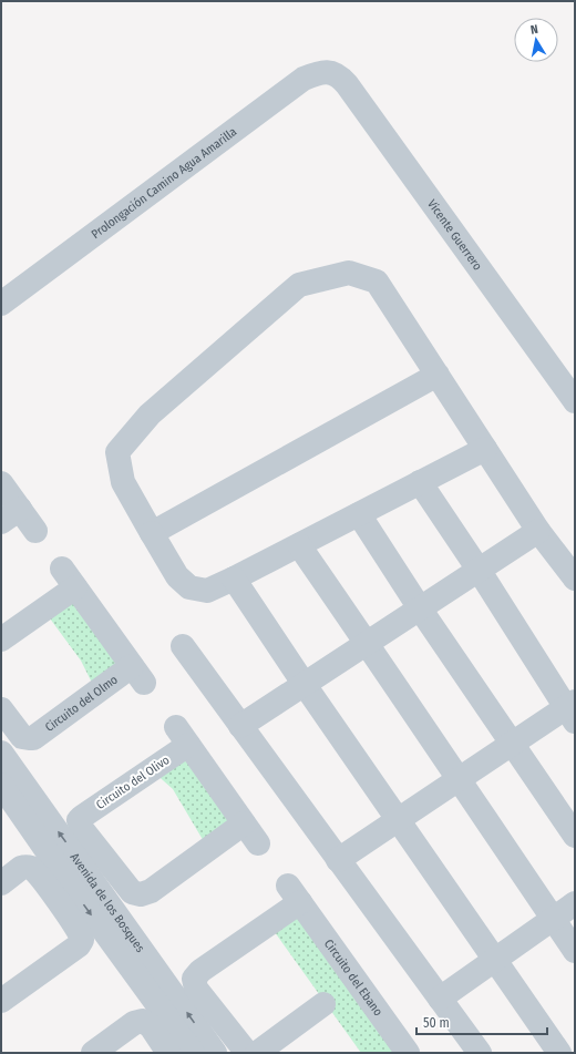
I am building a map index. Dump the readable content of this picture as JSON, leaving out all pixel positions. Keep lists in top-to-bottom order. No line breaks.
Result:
{"streets":{"street":["Prolongación Camino Agua Amarilla","Vicente Guerrero","Circuito del Olmo","Circuito del Olivo","Avenida de los Bosques","Circuito del Ebano"]},"crossings":[["Prolongación Camino Agua Amarilla","Vicente Guerrero"],["Circuito del Olivo","Avenida de los Bosques"]],"scale_bar":"50 m","north":"top"}
